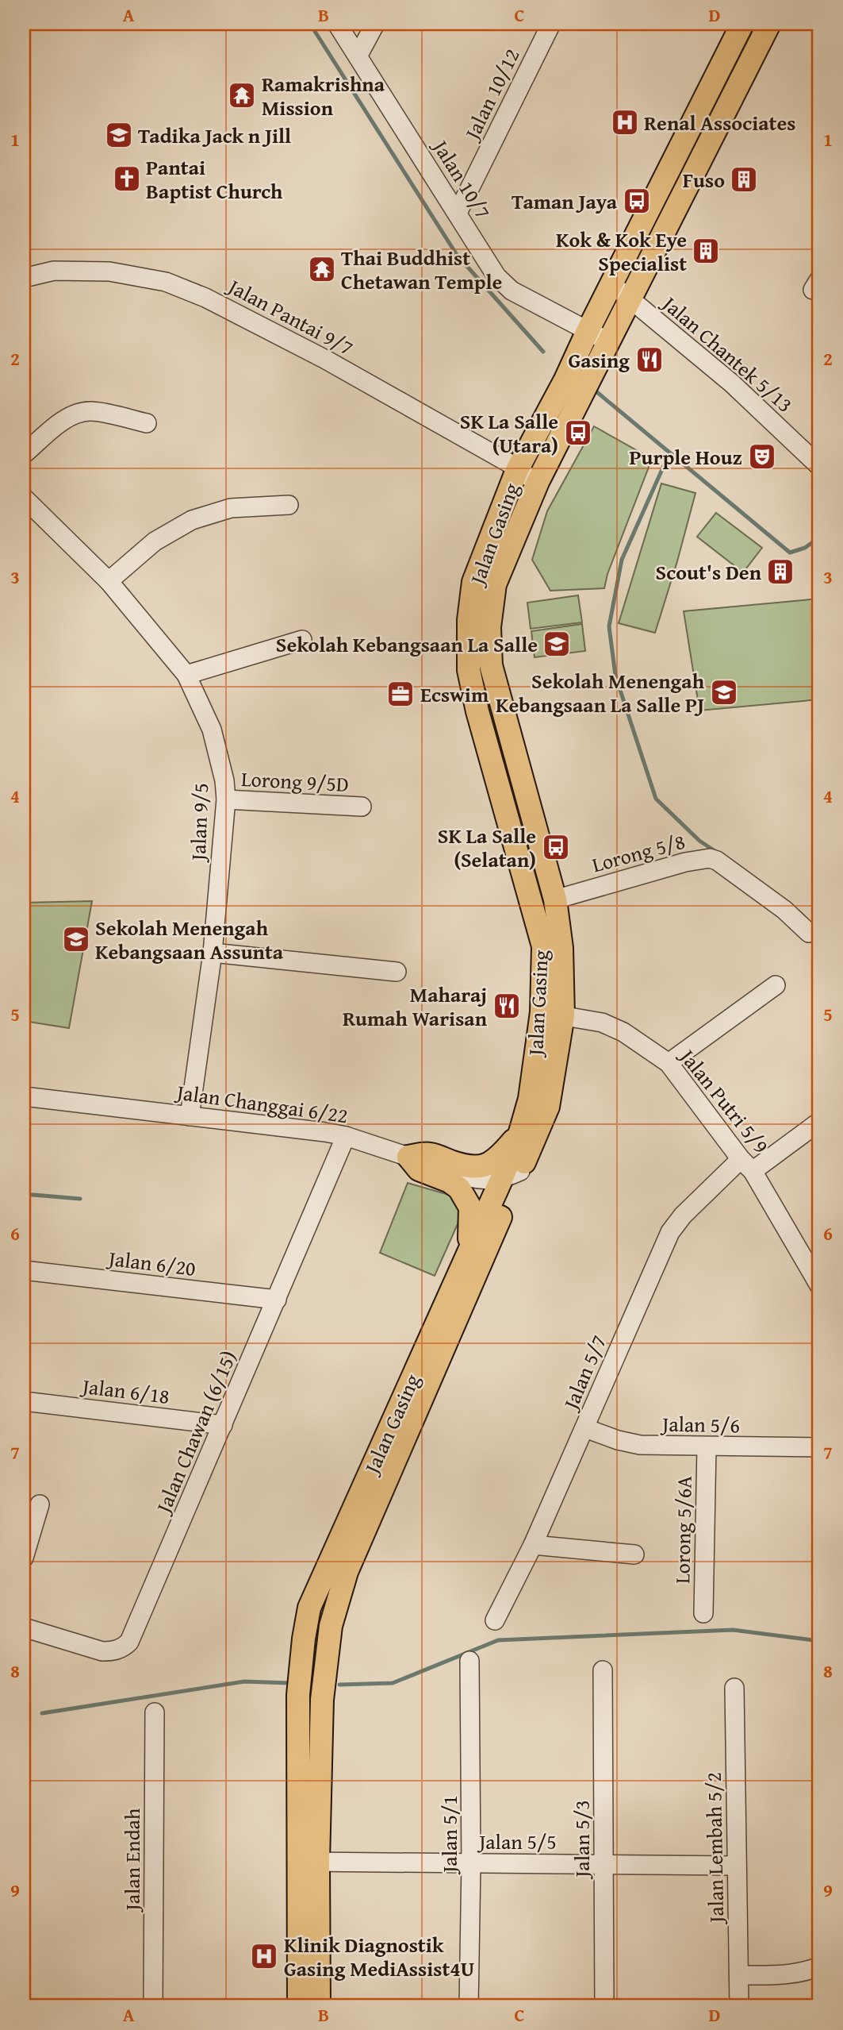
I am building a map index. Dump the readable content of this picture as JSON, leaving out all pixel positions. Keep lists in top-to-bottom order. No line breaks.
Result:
{"streets":{"main road":["Jalan Gasing"],"street":["Jalan 10/12","Jalan 10/7","Jalan Pantai 9/7","Jalan Chantek 5/13","Lorong 9/5D","Jalan 9/5","Lorong 5/8","Jalan Putri 5/9","Jalan Changgai 6/22","Jalan 6/20","Jalan 5/7","Jalan 6/18","Jalan 5/6","Jalan Chawan (6/15)","Lorong 5/6A","Jalan 5/1","Jalan 5/3","Jalan 5/5","Jalan Lembah 5/2","Jalan Endah"]},"crossings":[["Jalan 10/12","Jalan 10/7"],["Jalan 10/7","Jalan Gasing"],["Jalan Pantai 9/7","Jalan Gasing"],["Jalan Chantek 5/13","Jalan Gasing"],["Jalan Gasing","Lorong 5/8"],["Jalan Gasing","Jalan Putri 5/9"],["Jalan Gasing","Jalan Changgai 6/22"],["Jalan Gasing","Jalan 5/5"],["Lorong 9/5D","Jalan 9/5"],["Jalan 9/5","Jalan Changgai 6/22"],["Jalan Putri 5/9","Jalan 5/7"],["Jalan Changgai 6/22","Jalan Chawan (6/15)"],["Jalan 6/20","Jalan Chawan (6/15)"],["Jalan 5/7","Jalan 5/6"],["Jalan 6/18","Jalan Chawan (6/15)"],["Jalan 5/6","Lorong 5/6A"],["Jalan 5/1","Jalan 5/5"],["Jalan 5/3","Jalan 5/5"],["Jalan 5/5","Jalan Lembah 5/2"]],"places":{"temple":["Ramakrishna Mission","Thai Buddhist Chetawan Temple"],"hospital":["Renal Associates","Klinik Diagnostik Gasing MediAssist4U"],"school or university":["Tadika Jack n Jill","Sekolah Kebangsaan La Salle","Sekolah Menengah Kebangsaan La Salle PJ","Sekolah Menengah Kebangsaan Assunta"],"church":["Pantai Baptist Church"],"building":["Fuso","Kok & Kok Eye Specialist","Scout's Den"],"bus stop":["Taman Jaya","SK La Salle (Utara)","SK La Salle (Selatan)"],"restaurant":["Gasing","Maharaj Rumah Warisan"],"theatre":["Purple Houz"],"office":["Ecswim"]},"grid":{"columns":["A","B","C","D"],"rows":["1","2","3","4","5","6","7","8","9"]}}
